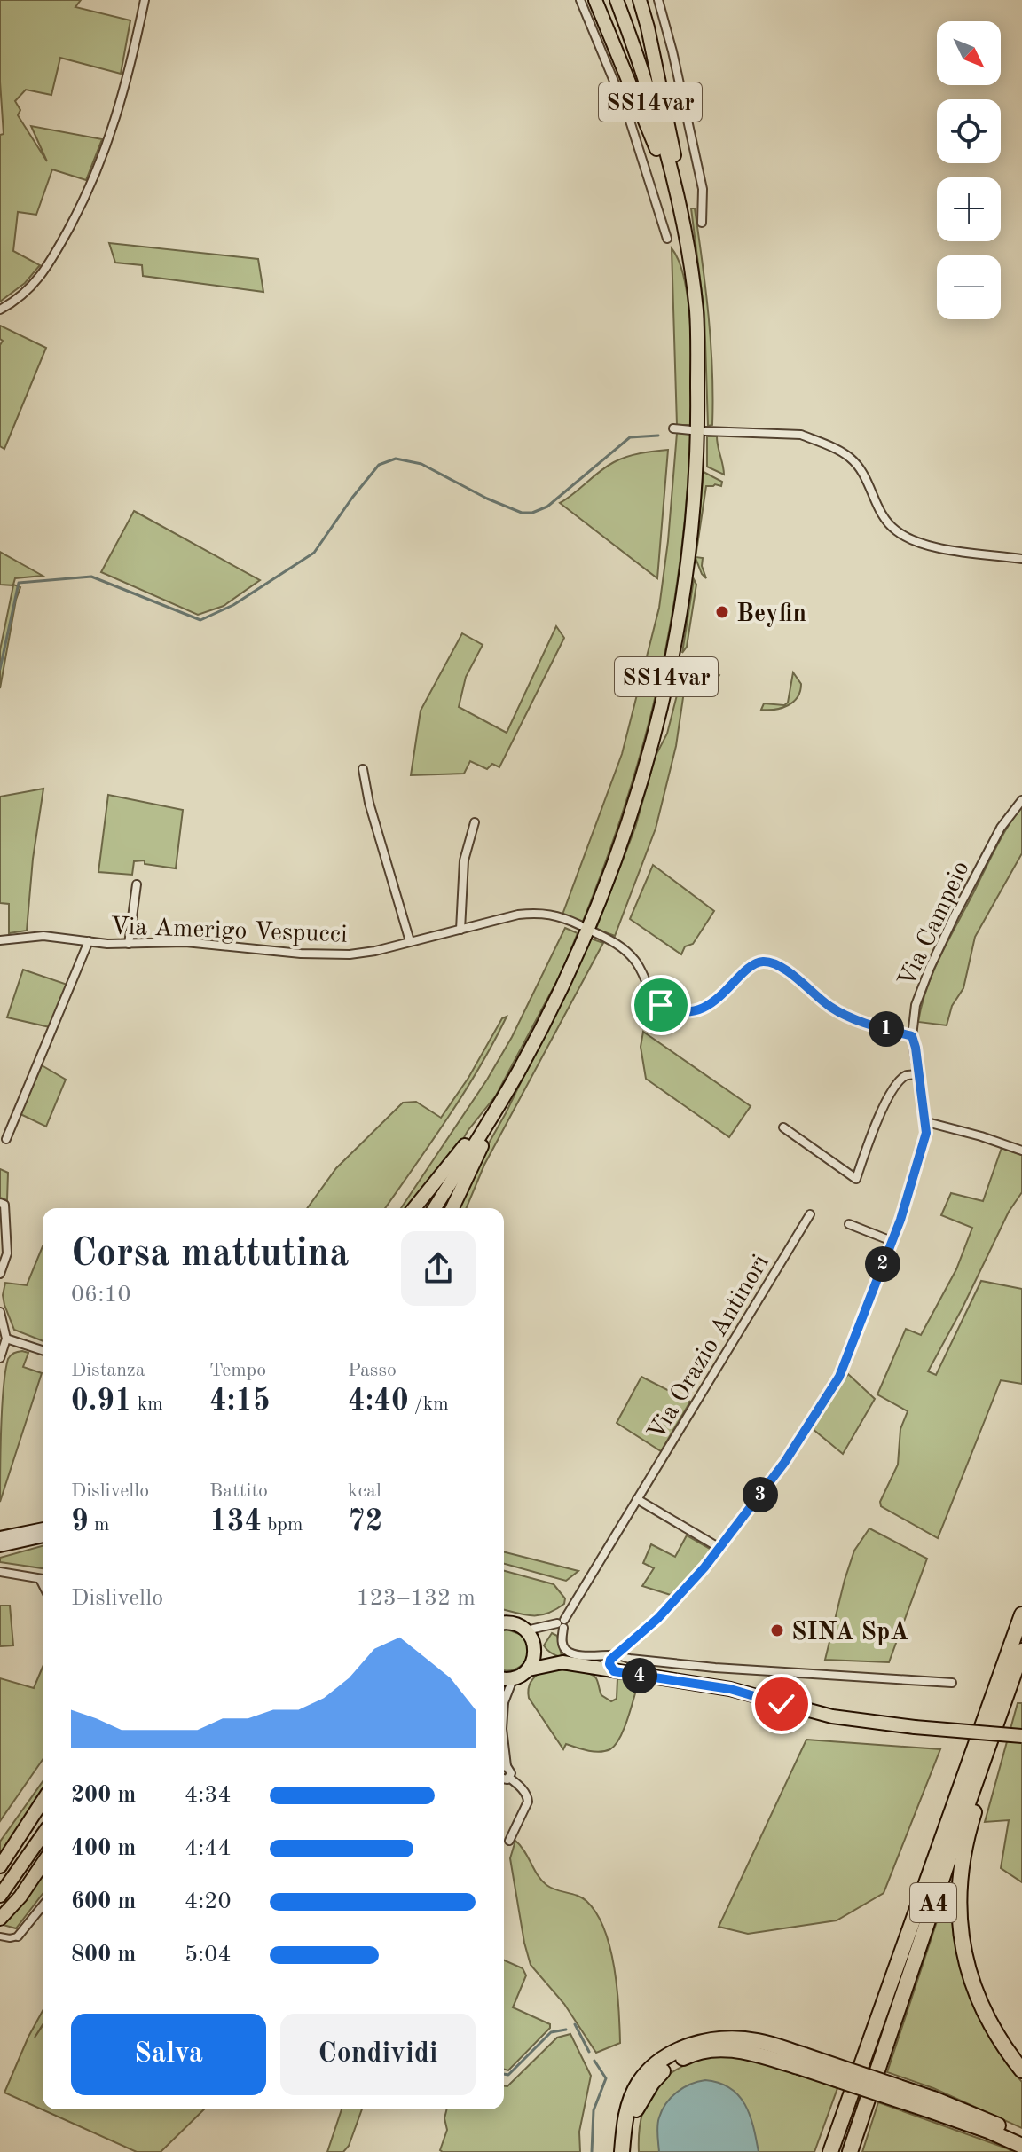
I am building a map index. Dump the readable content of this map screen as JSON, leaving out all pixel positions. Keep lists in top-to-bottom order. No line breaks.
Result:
{"streets":{"highway":["A4"],"main road":["SS14var"],"street":["Via Campeio","Via Amerigo Vespucci","Via Orazio Antinori"]},"places":["Beyfin","SINA SpA"],"north":"bottom right","page":{"map_buttons":["+","−"],"pins":["1","2","3","4"],"heading":["Corsa mattutina","06:10"],"stats":[["Distanza","0.91 km"],["Tempo","4:15"],["Passo","4:40 /km"],["Dislivello","9 m"],["Battito","134 bpm"],["kcal","72"]],"chart":["Dislivello","123–132 m"],"list":[{"name":"200 m","note":"4:34"},{"name":"400 m","note":"4:44"},{"name":"600 m","note":"4:20"},{"name":"800 m","note":"5:04"}],"buttons":["Salva","Condividi"]}}
